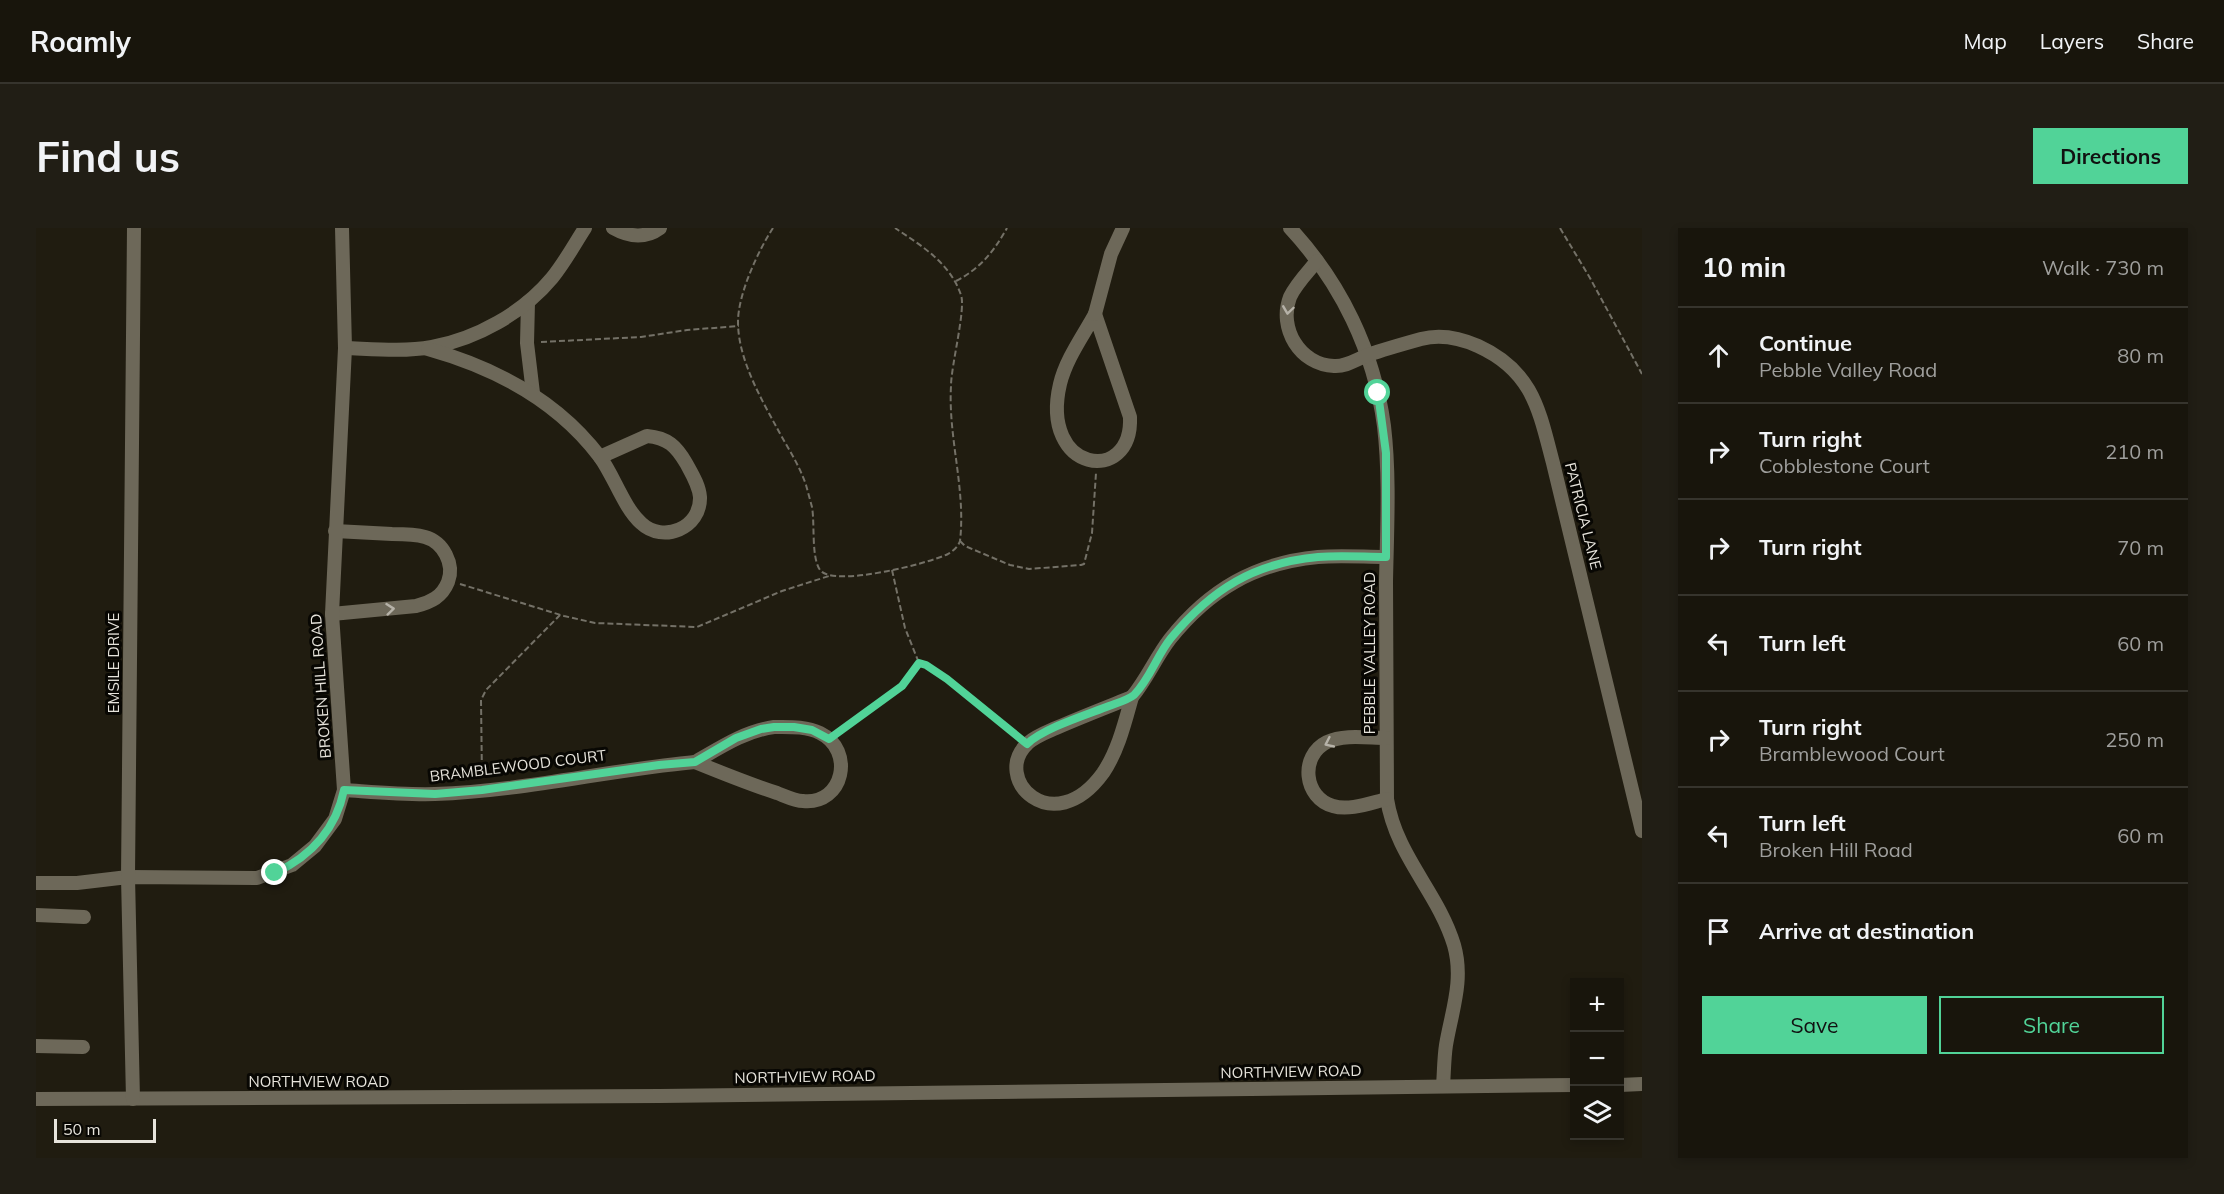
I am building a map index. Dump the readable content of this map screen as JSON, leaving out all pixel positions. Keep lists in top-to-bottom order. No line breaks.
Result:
{"streets":{"street":["PATRICIA LANE","PEBBLE VALLEY ROAD","EMSILE DRIVE","BROKEN HILL ROAD","BRAMBLEWOOD COURT","NORTHVIEW ROAD"]},"crossings":[["PATRICIA LANE","PEBBLE VALLEY ROAD"],["PEBBLE VALLEY ROAD","NORTHVIEW ROAD"],["EMSILE DRIVE","BROKEN HILL ROAD"],["EMSILE DRIVE","NORTHVIEW ROAD"],["BROKEN HILL ROAD","BRAMBLEWOOD COURT"]],"scale_bar":"50 m","page":{"header":"Roamly","nav":["Map","Layers","Share"],"buttons":["Directions",["Save","Share"]],"title":"Find us","heading":["10 min","Walk · 730 m"],"list":[["Continue","Pebble Valley Road","80 m"],["Turn right","Cobblestone Court","210 m"],["Turn right","70 m"],["Turn left","60 m"],["Turn right","Bramblewood Court","250 m"],["Turn left","Broken Hill Road","60 m"],"Arrive at destination"],"map_buttons":["+","−"],"scale":"50 m"}}
